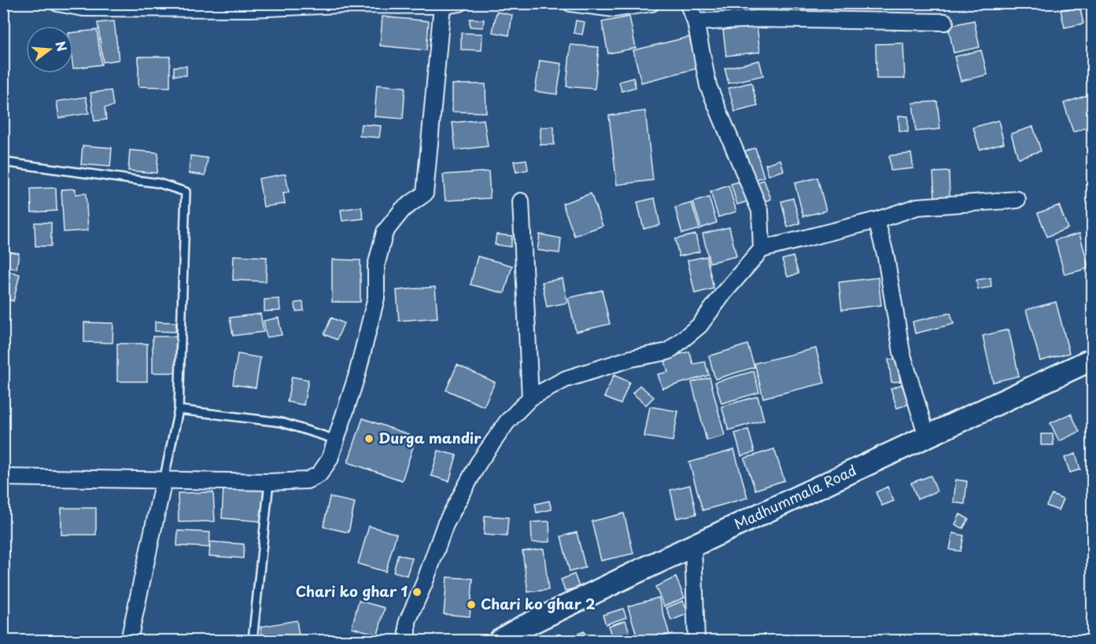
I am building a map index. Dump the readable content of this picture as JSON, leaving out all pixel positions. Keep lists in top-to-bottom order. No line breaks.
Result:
{"streets":{"street":["Madhummala Road"]},"places":["Durga mandir","Chari ko ghar 1","Chari ko ghar 2"],"north":"right"}
